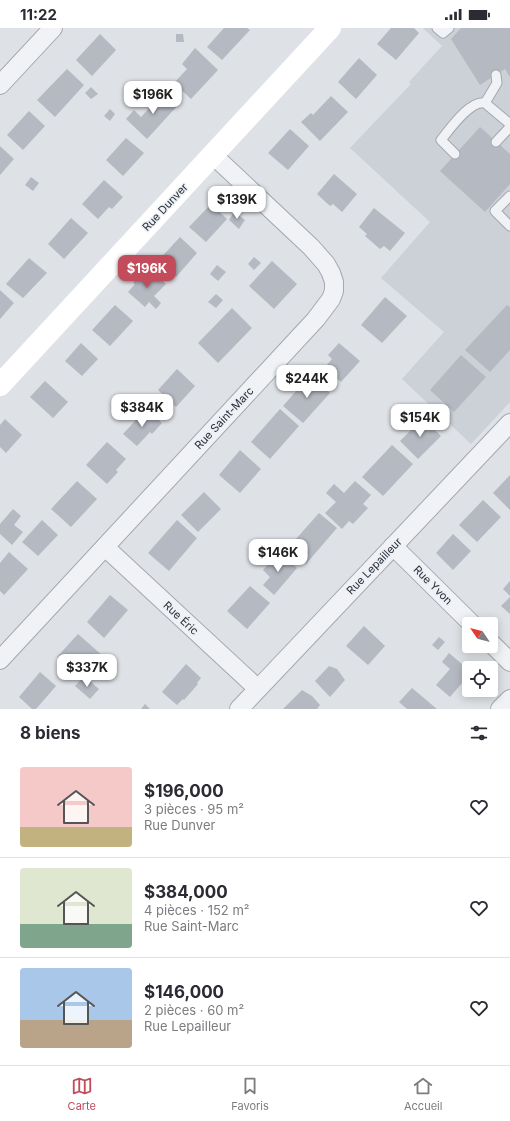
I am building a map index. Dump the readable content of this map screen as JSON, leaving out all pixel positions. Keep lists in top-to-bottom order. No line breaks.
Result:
{"streets":{"street":["Rue Dunver","Rue Saint-Marc","Rue Lepailleur","Rue Yvon","Rue Éric"]},"crossings":[["Rue Dunver","Rue Saint-Marc"],["Rue Saint-Marc","Rue Éric"],["Rue Lepailleur","Rue Yvon"],["Rue Lepailleur","Rue Éric"]],"north":"top left","page":{"status":"11:22","price":["$196K","$139K","$196K","$244K","$384K","$154K","$146K","$337K"],"heading":"8 biens","list":[{"name":"$196,000","note":"3 pièces · 95 m² · Rue Dunver"},{"name":"$384,000","note":"4 pièces · 152 m² · Rue Saint-Marc"},{"name":"$146,000","note":"2 pièces · 60 m² · Rue Lepailleur"}],"tabs":["Carte","Favoris","Accueil"]}}
